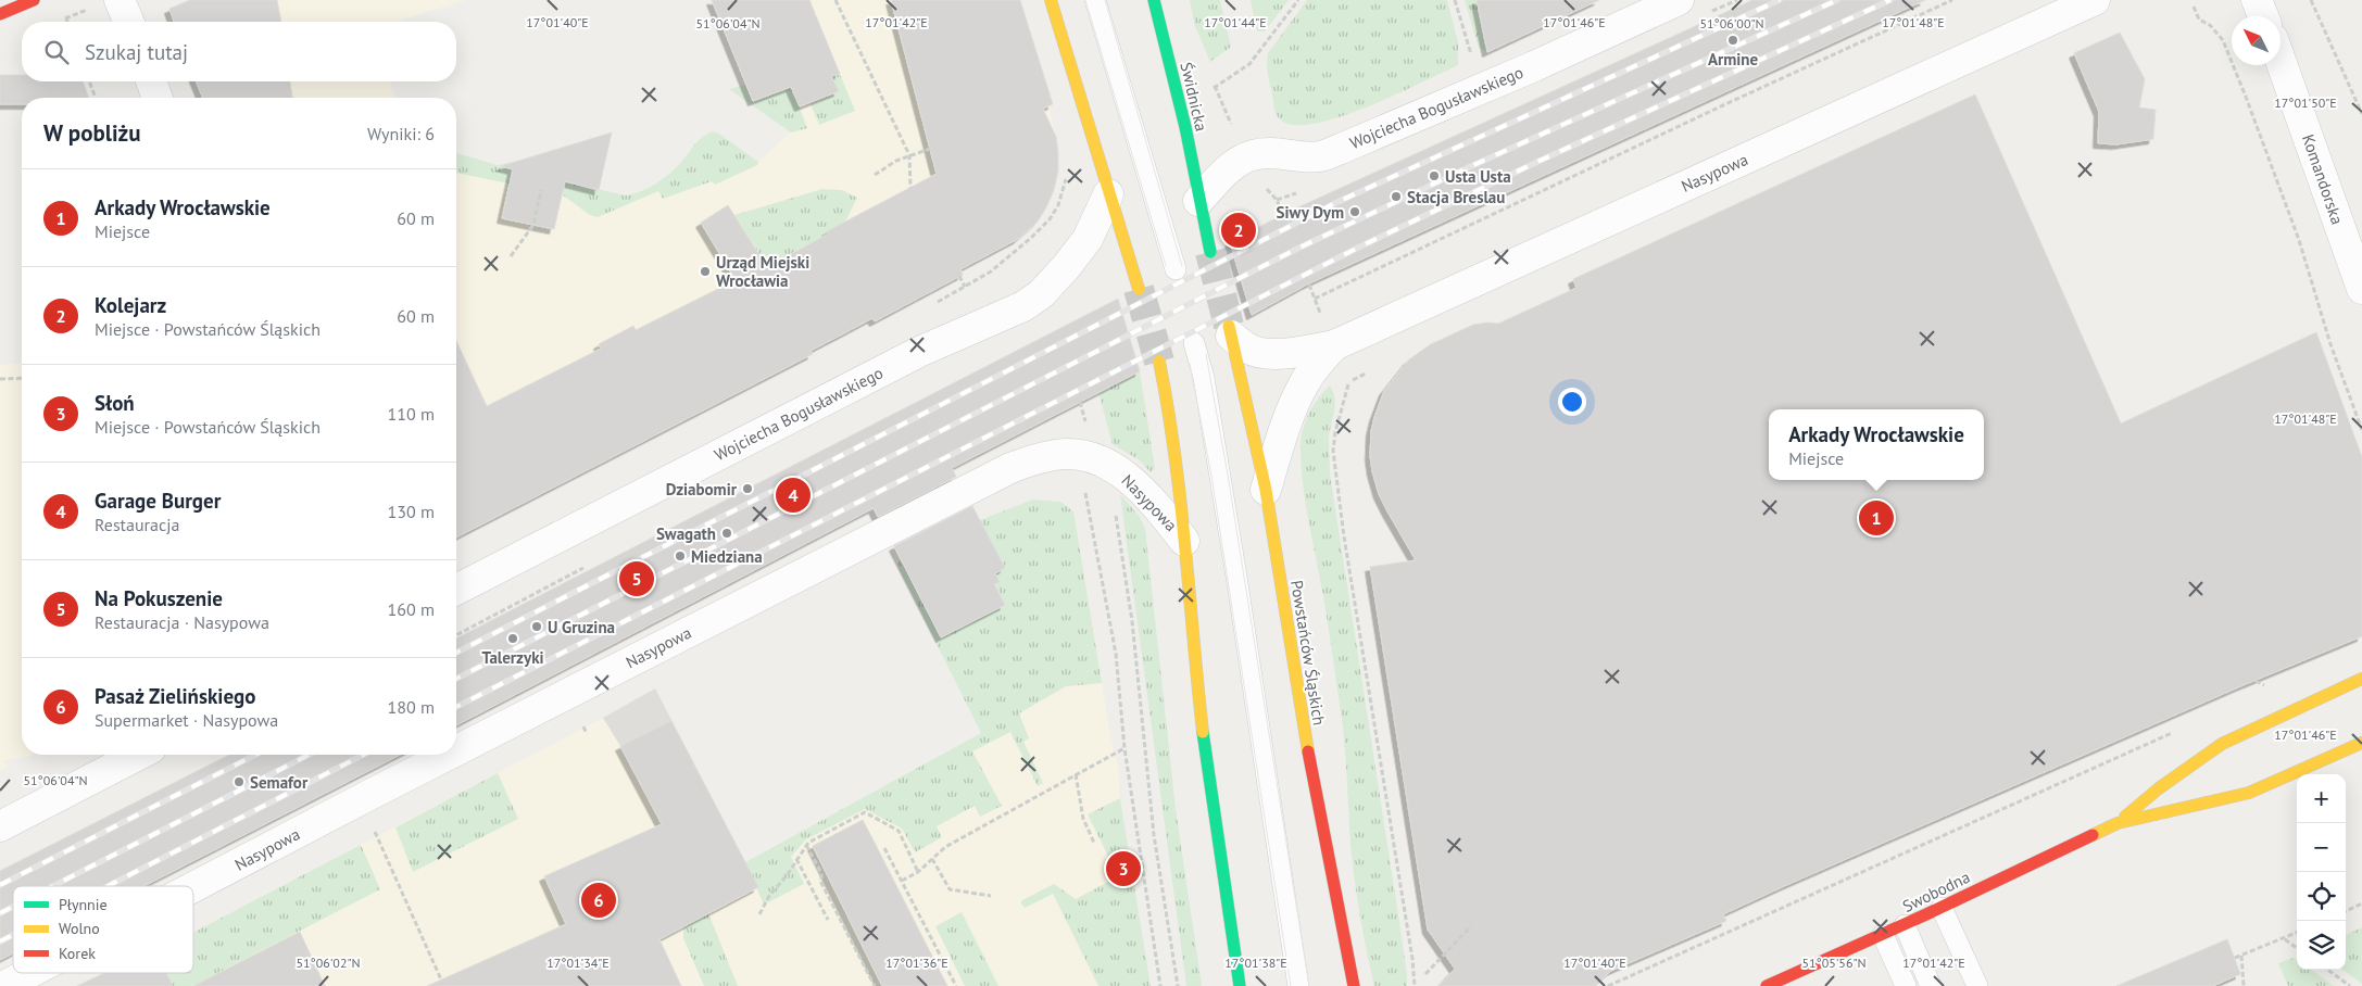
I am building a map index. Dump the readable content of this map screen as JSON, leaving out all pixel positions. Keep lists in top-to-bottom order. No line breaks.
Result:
{"streets":{"main road":["Świdnicka","Powstańców Śląskich","Swobodna"],"street":["Wojciecha Bogusławskiego","Nasypowa","Komandorska"]},"crossings":[["Świdnicka","Wojciecha Bogusławskiego"],["Nasypowa","Powstańców Śląskich"]],"places":["Armine","Usta Usta","Stacja Breslau","Siwy Dym","Urząd Miejski Wrocławia","Dziabomir","Swagath","Miedziana","U Gruzina","Talerzyki","Semafor"],"legend":["Płynnie","Wolno","Korek"],"north":"top left","page":{"search":"Szukaj tutaj","heading":["W pobliżu","Wyniki: 6"],"list":[{"mark":"1","name":"Arkady Wrocławskie","note":"Miejsce","value":"60 m"},{"mark":"2","name":"Kolejarz","note":"Miejsce · Powstańców Śląskich","value":"60 m"},{"mark":"3","name":"Słoń","note":"Miejsce · Powstańców Śląskich","value":"110 m"},{"mark":"4","name":"Garage Burger","note":"Restauracja","value":"130 m"},{"mark":"5","name":"Na Pokuszenie","note":"Restauracja · Nasypowa","value":"160 m"},{"mark":"6","name":"Pasaż Zielińskiego","note":"Supermarket · Nasypowa","value":"180 m"}],"pins":["2","4","1","5","3","6"],"popup":["Arkady Wrocławskie","Miejsce"],"map_buttons":["+","−"]},"coordinates":["17°01'40\"E","17°01'42\"E","17°01'44\"E","17°01'46\"E","17°01'48\"E","51°06'04\"N","51°06'00\"N","17°01'50\"E","51°06'02\"N","51°05'56\"N","17°01'34\"E","17°01'36\"E","17°01'38\"E"]}
